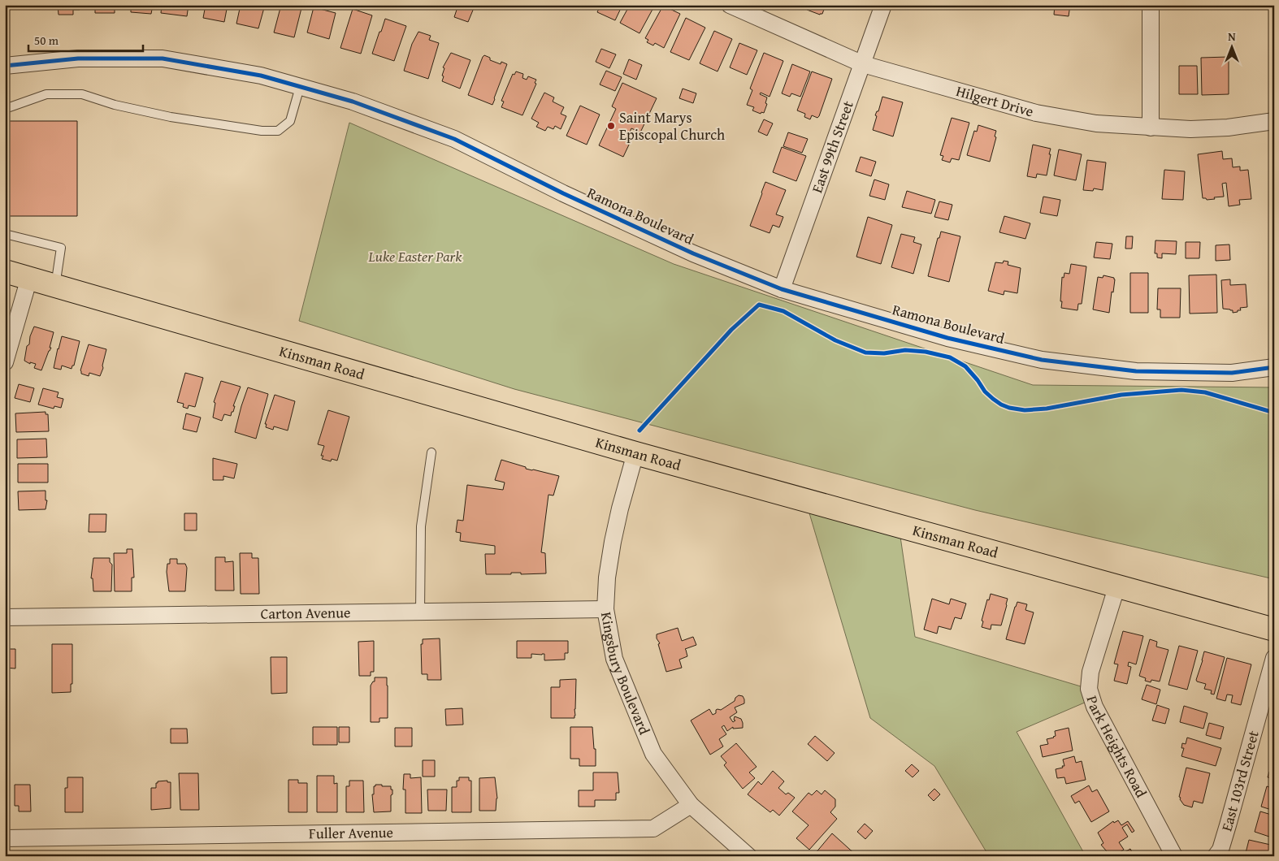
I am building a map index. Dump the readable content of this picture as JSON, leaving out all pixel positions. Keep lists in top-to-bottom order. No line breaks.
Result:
{"streets":{"main road":["Kinsman Road"],"street":["Hilgert Drive","East 99th Street","Ramona Boulevard","Carton Avenue","Kingsbury Boulevard","Park Heights Road","East 103rd Street","Fuller Avenue"]},"crossings":[["Hilgert Drive","East 99th Street"],["East 99th Street","Ramona Boulevard"],["Kinsman Road","Kingsbury Boulevard"],["Kinsman Road","Park Heights Road"],["Carton Avenue","Kingsbury Boulevard"],["Kingsbury Boulevard","Fuller Avenue"]],"parks":["Luke Easter Park"],"places":["Saint Marys Episcopal Church"],"scale_bar":"50 m","north":"top"}
